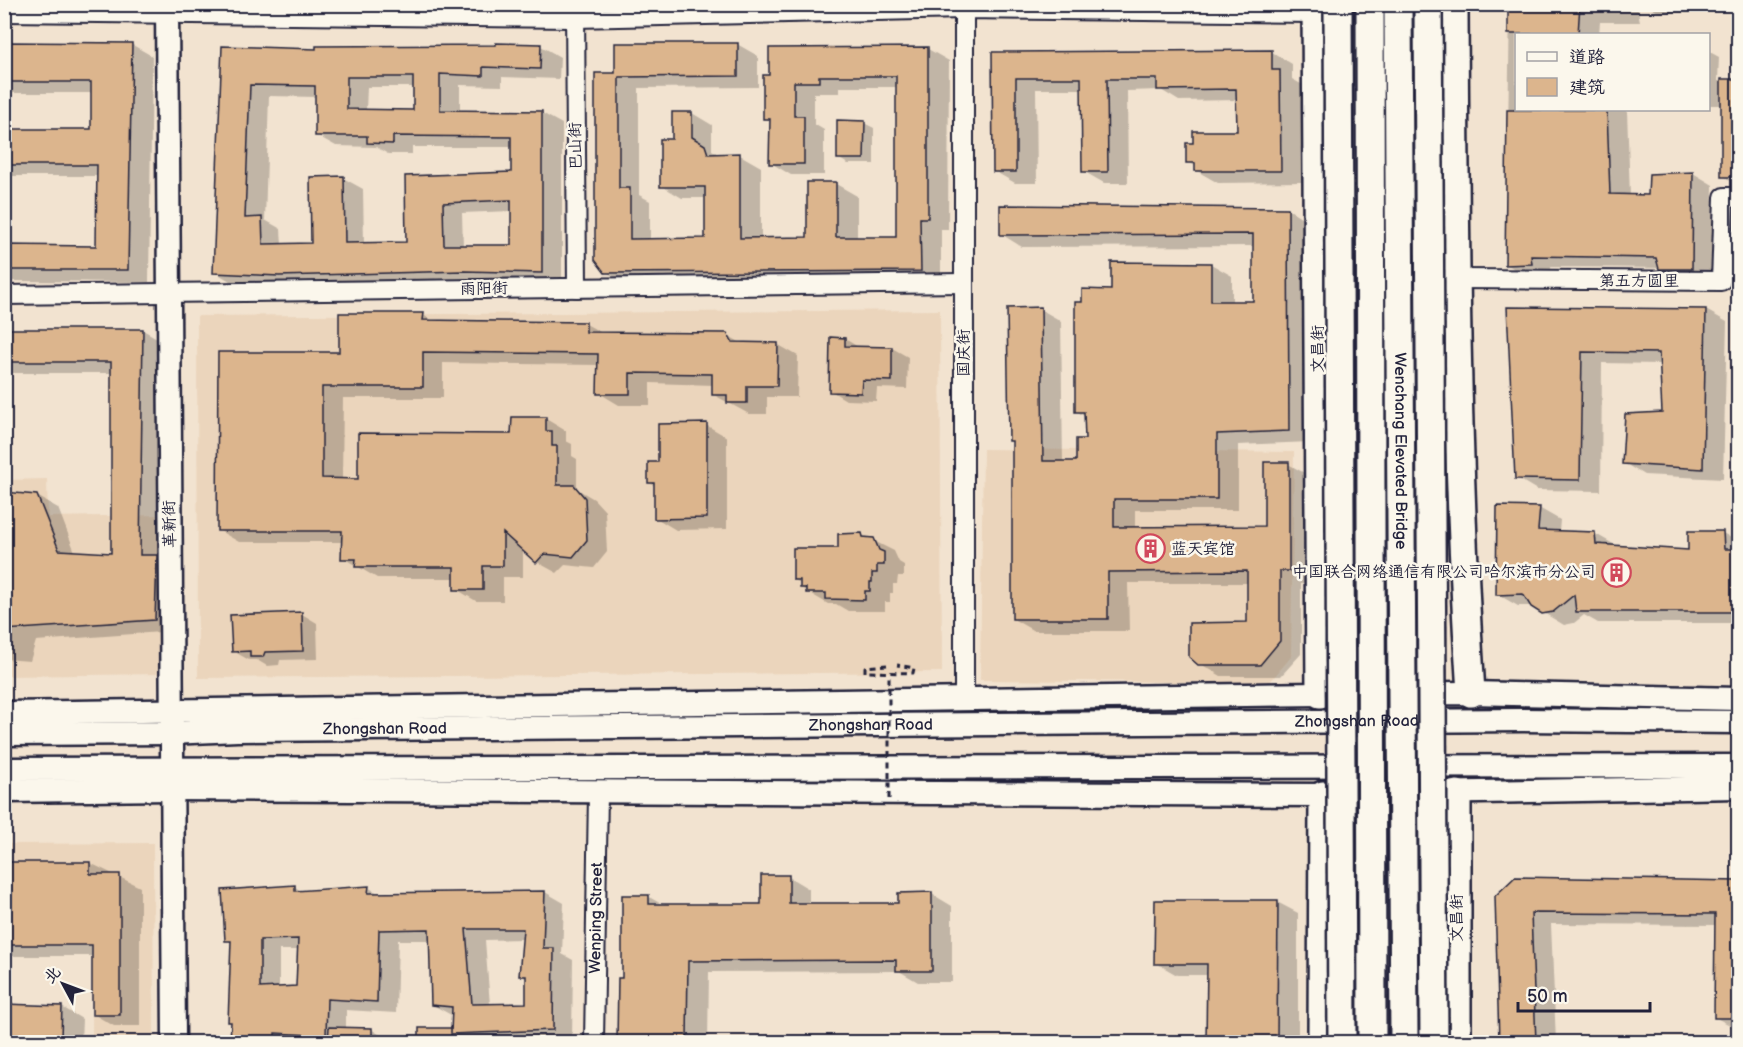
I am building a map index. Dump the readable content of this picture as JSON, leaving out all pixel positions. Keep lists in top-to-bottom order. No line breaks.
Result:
{"streets":{"highway":["文昌街","Wenchang Elevated Bridge"],"main road":["革新街","Zhongshan Road"],"street":["巴山街","第五方圆里","雨阳街","国庆街","Wenping Street"]},"crossings":[["巴山街","雨阳街"],["雨阳街","国庆街"],["雨阳街","革新街"],["革新街","Zhongshan Road"]],"places":{"building":["蓝天宾馆","中国联合网络通信有限公司哈尔滨市分公司"]},"legend":["道路","建筑"],"scale_bar":"50 m","north":"top left"}
